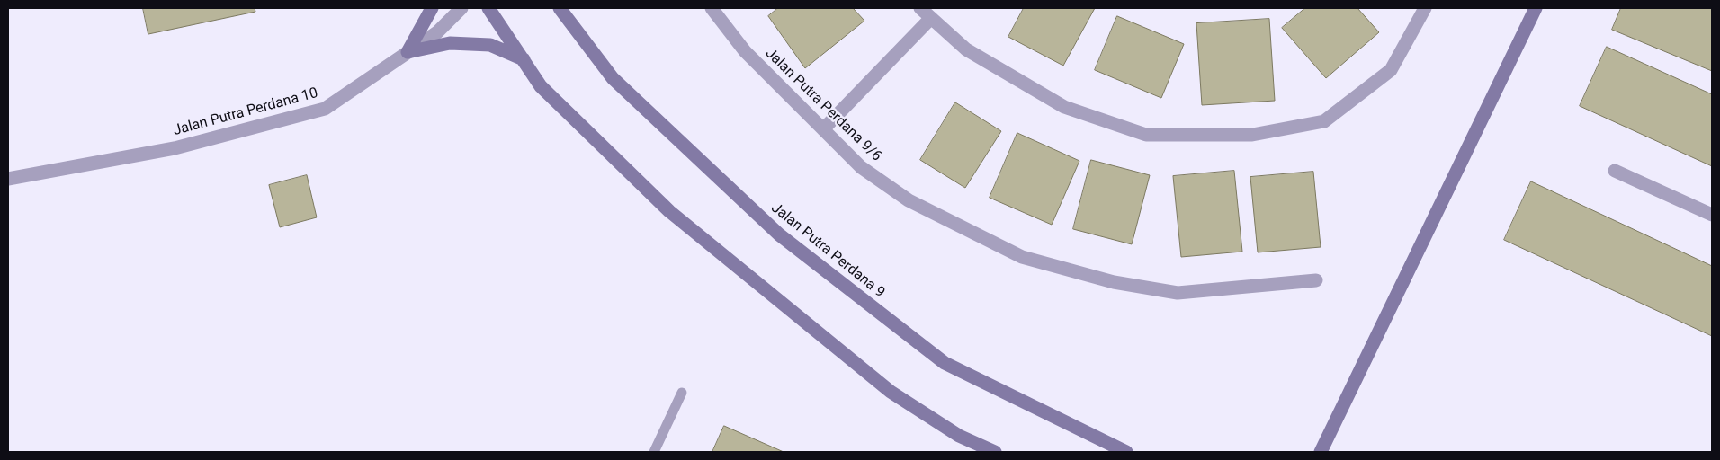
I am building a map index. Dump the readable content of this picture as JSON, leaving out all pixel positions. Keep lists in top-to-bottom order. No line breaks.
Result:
{"streets":{"street":["Jalan Putra Perdana 9/6","Jalan Putra Perdana 10","Jalan Putra Perdana 9"]}}
